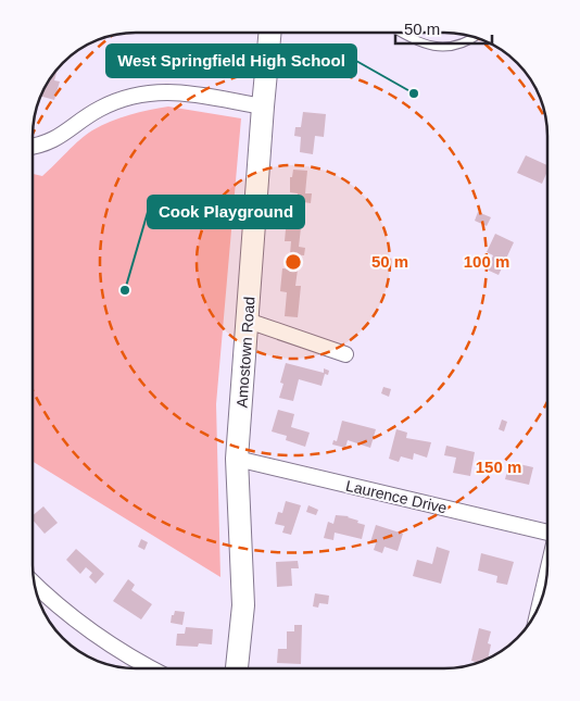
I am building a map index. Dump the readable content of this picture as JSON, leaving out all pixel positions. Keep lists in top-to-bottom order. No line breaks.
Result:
{"streets":{"street":["Amostown Road","Laurence Drive"]},"crossings":[["Amostown Road","Laurence Drive"]],"places":["West Springfield High School","Cook Playground"],"scale_bar":"50 m","rings":["50 m","100 m","150 m"]}
